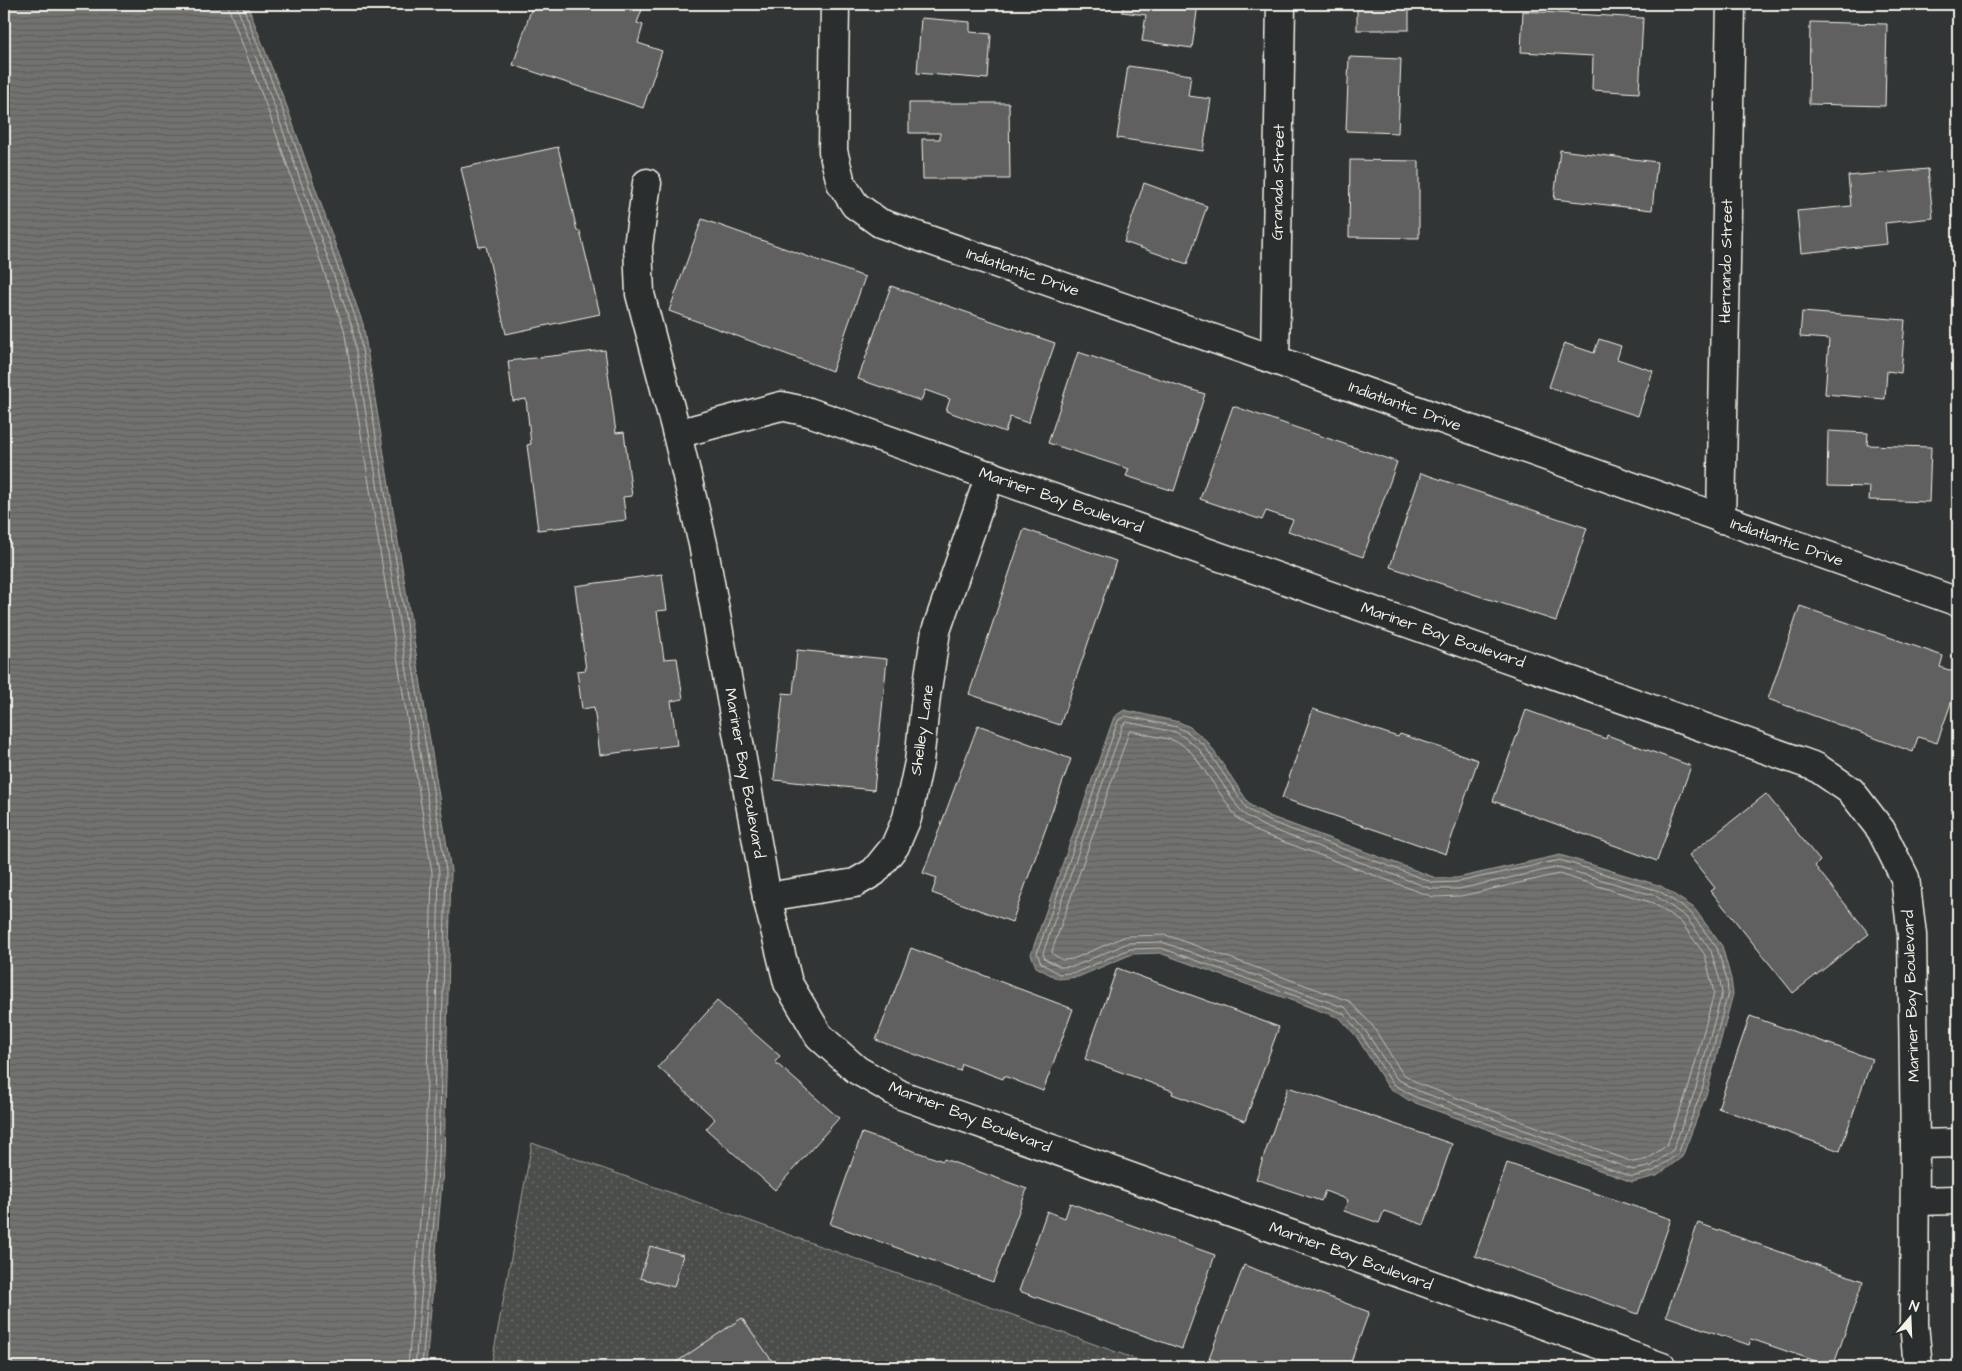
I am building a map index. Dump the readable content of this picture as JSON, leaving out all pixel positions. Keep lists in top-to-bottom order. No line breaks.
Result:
{"streets":{"street":["Granada Street","Hernando Street","Indiatlantic Drive","Mariner Bay Boulevard","Shelley Lane"]},"crossings":[["Granada Street","Indiatlantic Drive"],["Hernando Street","Indiatlantic Drive"],["Mariner Bay Boulevard","Shelley Lane"]],"north":"top"}
